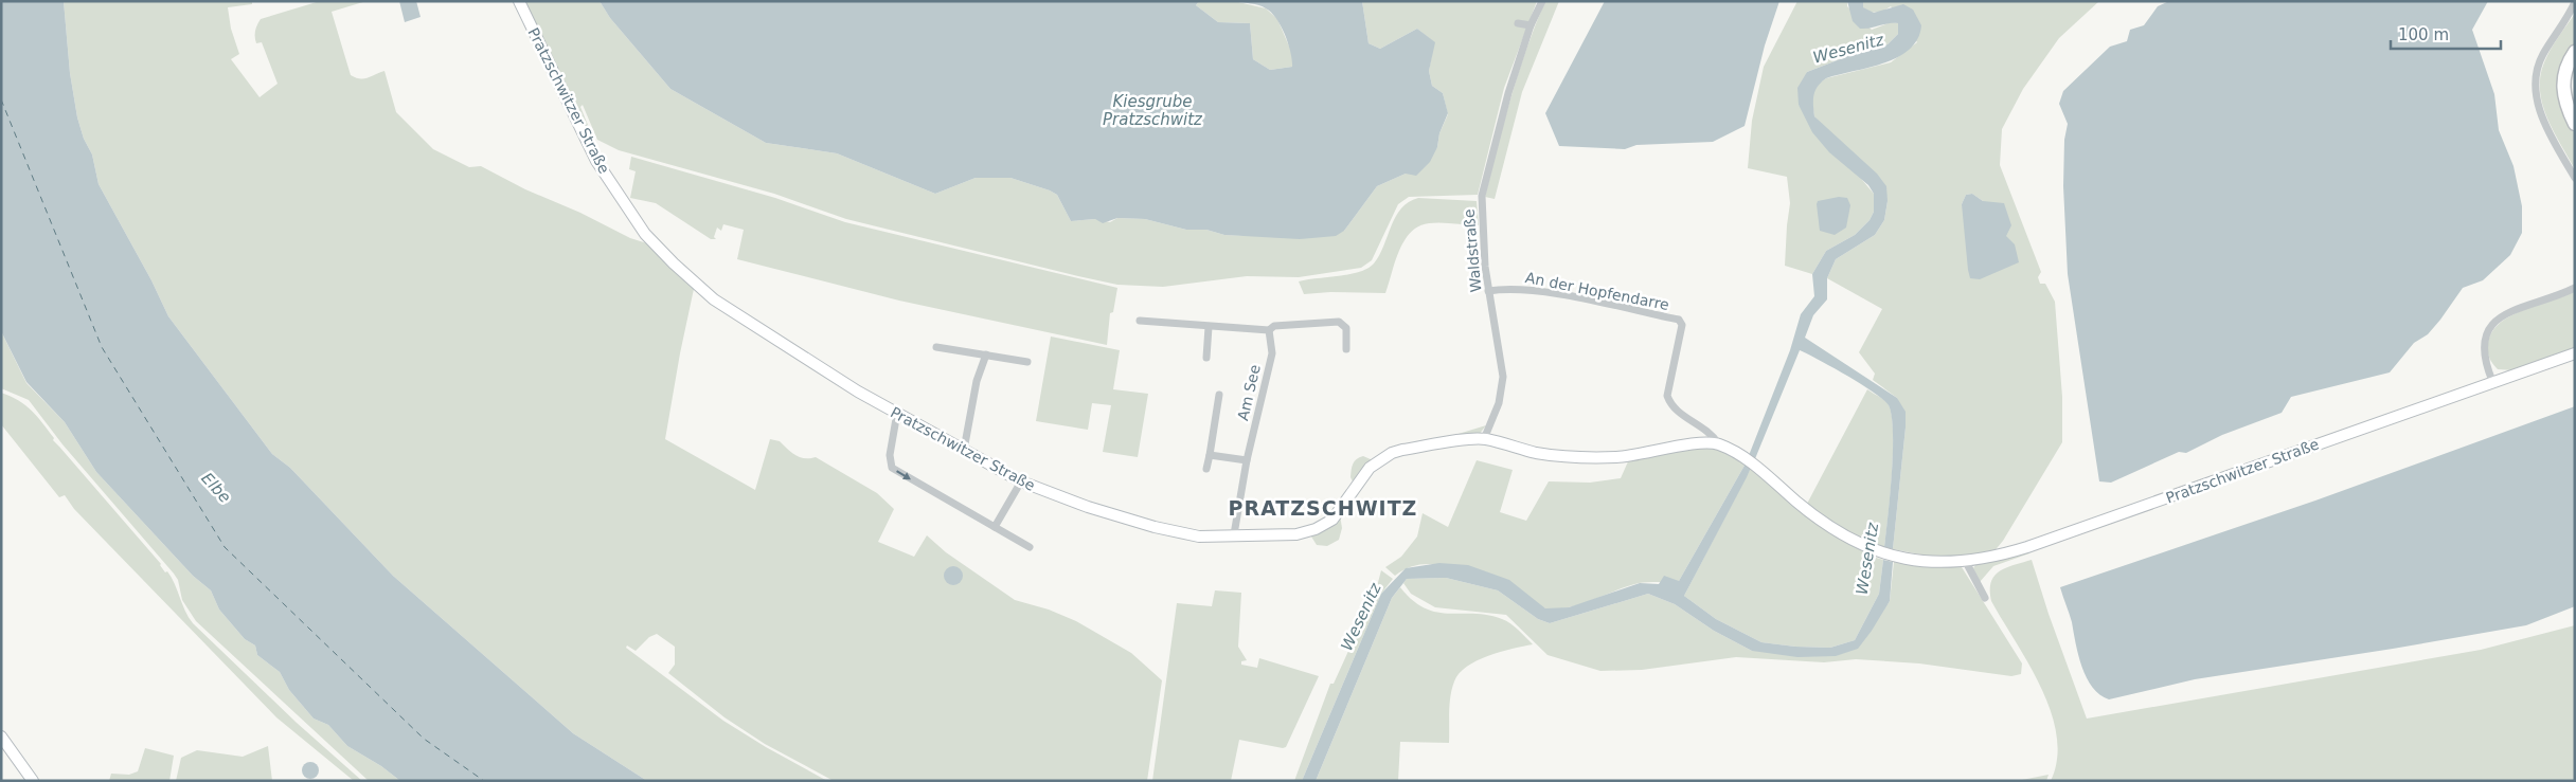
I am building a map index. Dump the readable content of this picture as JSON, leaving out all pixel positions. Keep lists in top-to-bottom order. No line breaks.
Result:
{"streets":{"street":["Pratzschwitzer Straße","Waldstraße","An der Hopfendarre","Am See"]},"crossings":[["Pratzschwitzer Straße","Waldstraße"],["Pratzschwitzer Straße","An der Hopfendarre"],["Pratzschwitzer Straße","Am See"],["Waldstraße","An der Hopfendarre"]],"districts":["PRATZSCHWITZ"],"water":["Wesenitz","Kiesgrube Pratzschwitz","Elbe"],"scale_bar":"100 m"}
